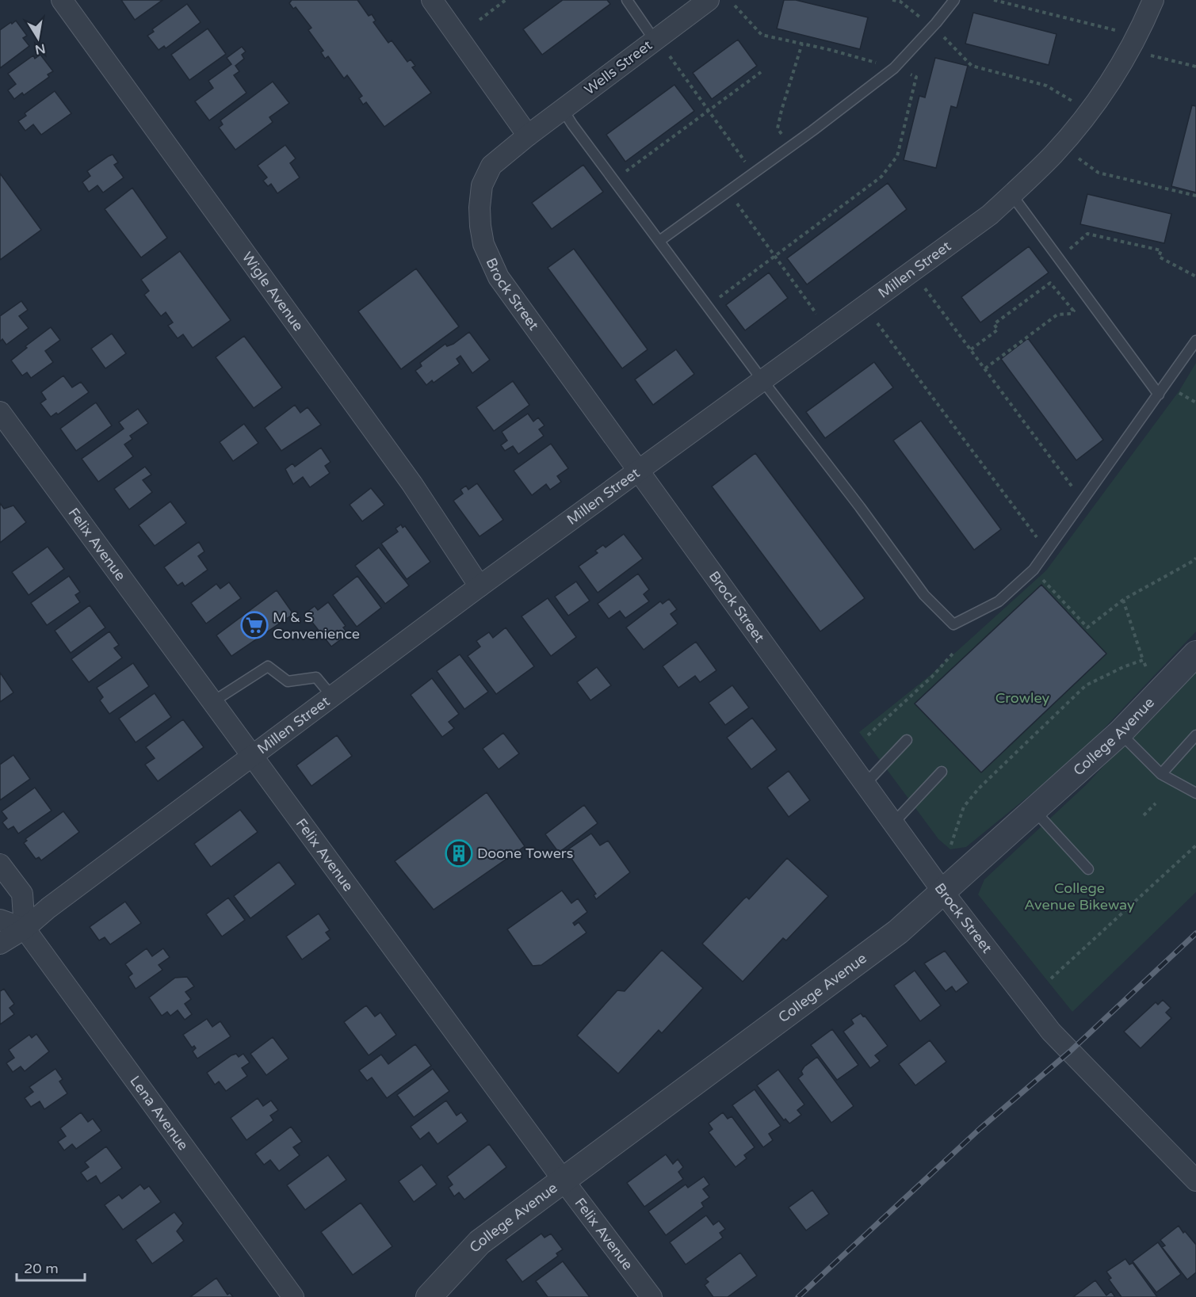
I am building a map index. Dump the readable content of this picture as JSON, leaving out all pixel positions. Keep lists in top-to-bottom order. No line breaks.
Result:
{"streets":{"street":["Wells Street","Millen Street","Wigle Avenue","Brock Street","Felix Avenue","College Avenue","Lena Avenue"]},"crossings":[["Wells Street","Brock Street"],["Millen Street","Wigle Avenue"],["Millen Street","Brock Street"],["Millen Street","Felix Avenue"],["Millen Street","Lena Avenue"],["Brock Street","College Avenue"],["Felix Avenue","College Avenue"]],"parks":["Crowley","College Avenue Bikeway"],"places":{"supermarket":["M & S Convenience"],"building":["Doone Towers"]},"scale_bar":"20 m","north":"bottom"}
